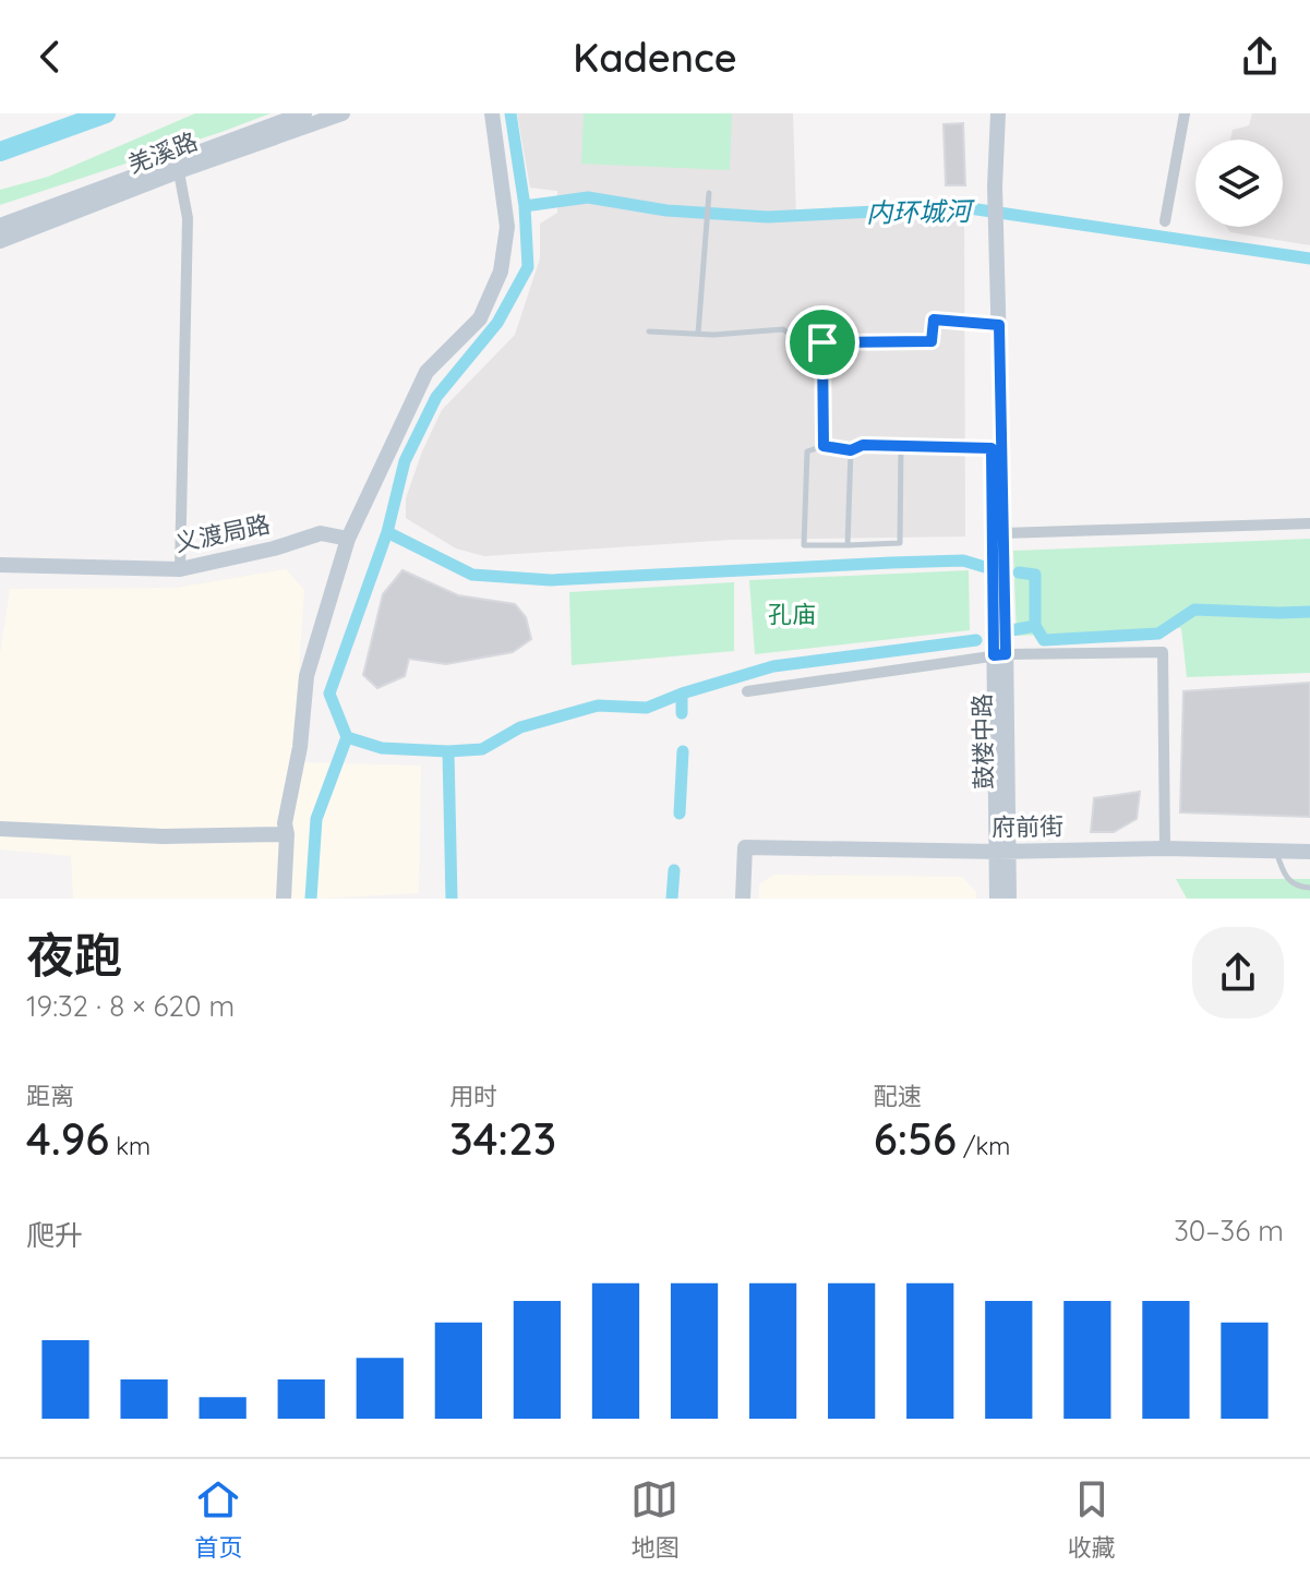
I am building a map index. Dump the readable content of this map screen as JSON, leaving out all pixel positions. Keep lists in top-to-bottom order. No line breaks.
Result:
{"streets":{"street":["羌溪路","义渡局路","鼓楼中路","府前街"]},"crossings":[["鼓楼中路","府前街"]],"water":["内环城河"],"parks":["孔庙"],"page":{"header":"Kadence","heading":["夜跑","19:32 · 8 × 620 m"],"stats":[["距离","4.96 km"],["用时","34:23"],["配速","6:56 /km"]],"chart":["爬升","30–36 m"],"tabs":["首页","地图","收藏"]}}
